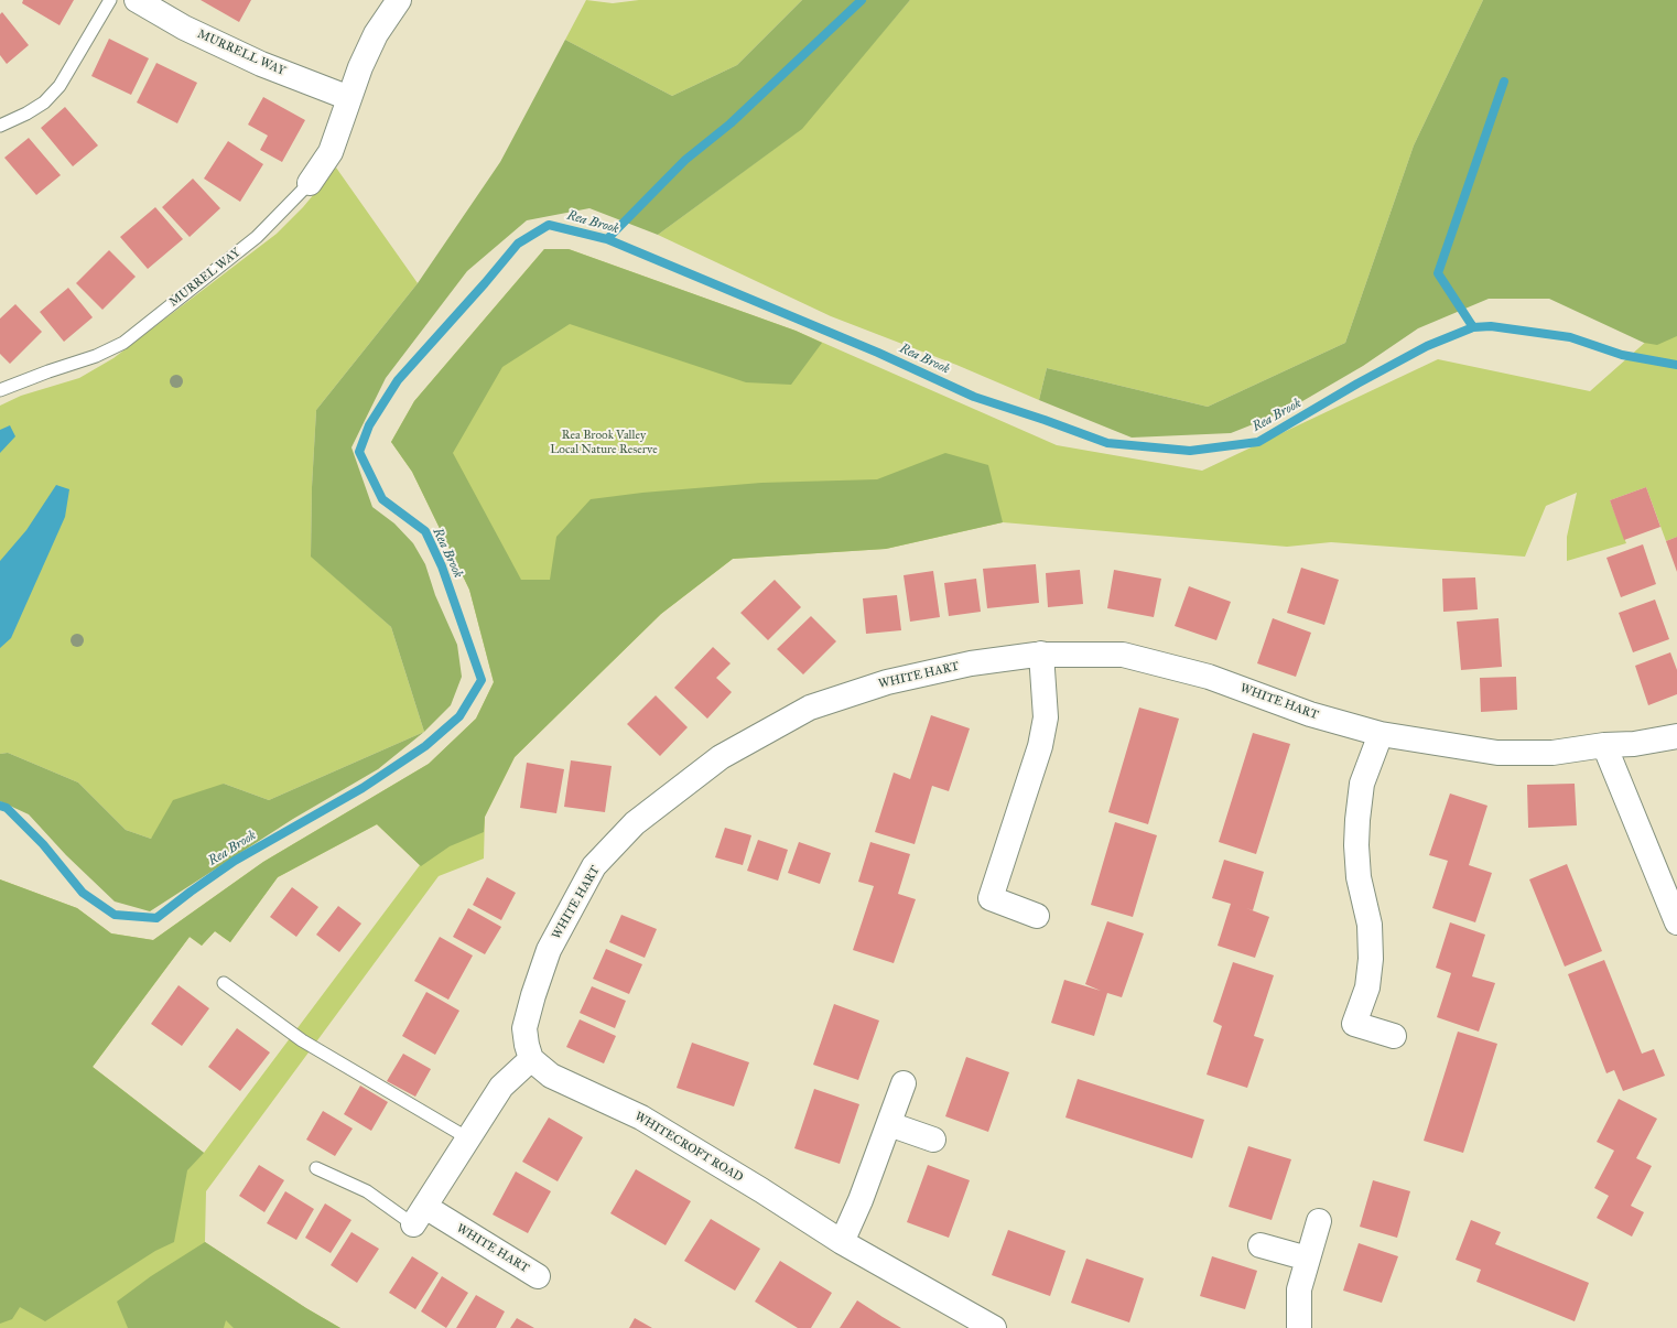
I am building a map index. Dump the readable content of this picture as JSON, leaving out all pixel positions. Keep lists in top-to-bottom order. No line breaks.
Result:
{"streets":{"street":["MURRELL WAY","MURREL WAY","WHITE HART","WHITECROFT ROAD"]},"crossings":[["MURRELL WAY","MURREL WAY"],["WHITE HART","WHITECROFT ROAD"]],"water":["Rea Brook"],"parks":["Rea Brook Valley Local Nature Reserve"]}
